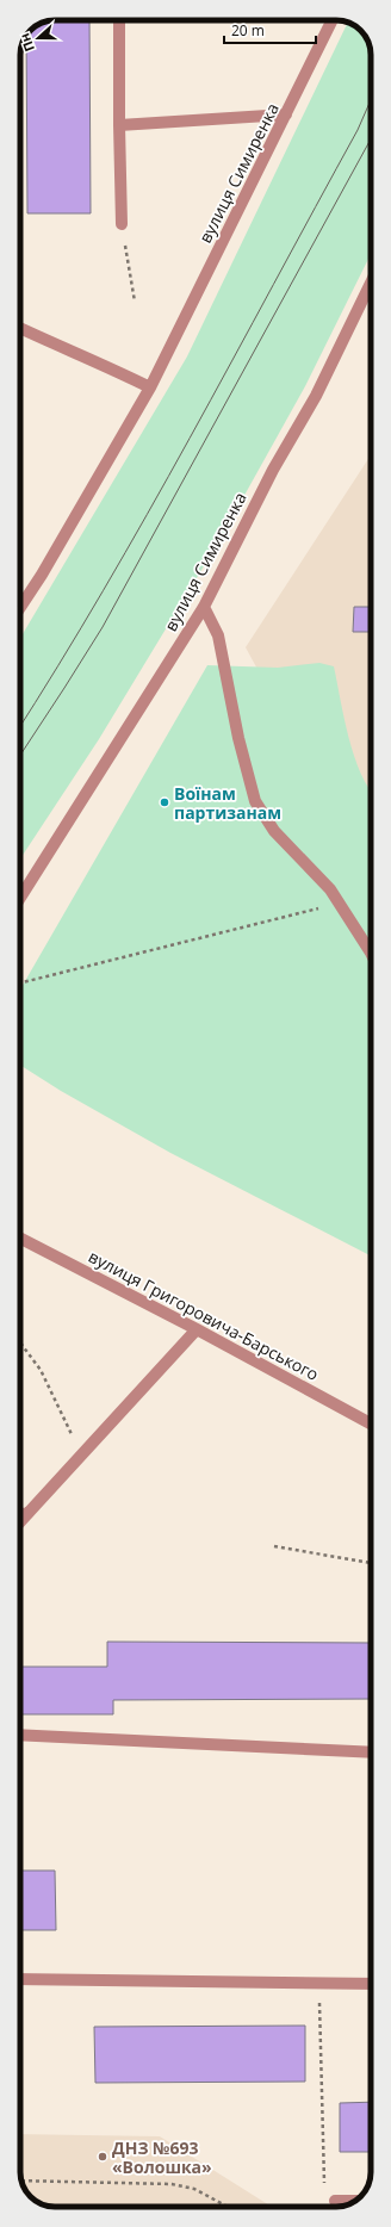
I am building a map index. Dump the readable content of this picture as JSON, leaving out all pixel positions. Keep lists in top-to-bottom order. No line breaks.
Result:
{"streets":{"street":["вулиця Симиренка","вулиця Григоровича-Барського"]},"places":["Воїнам партизанам","ДНЗ №693 «Волошка»"],"scale_bar":"20 m","north":"left"}
